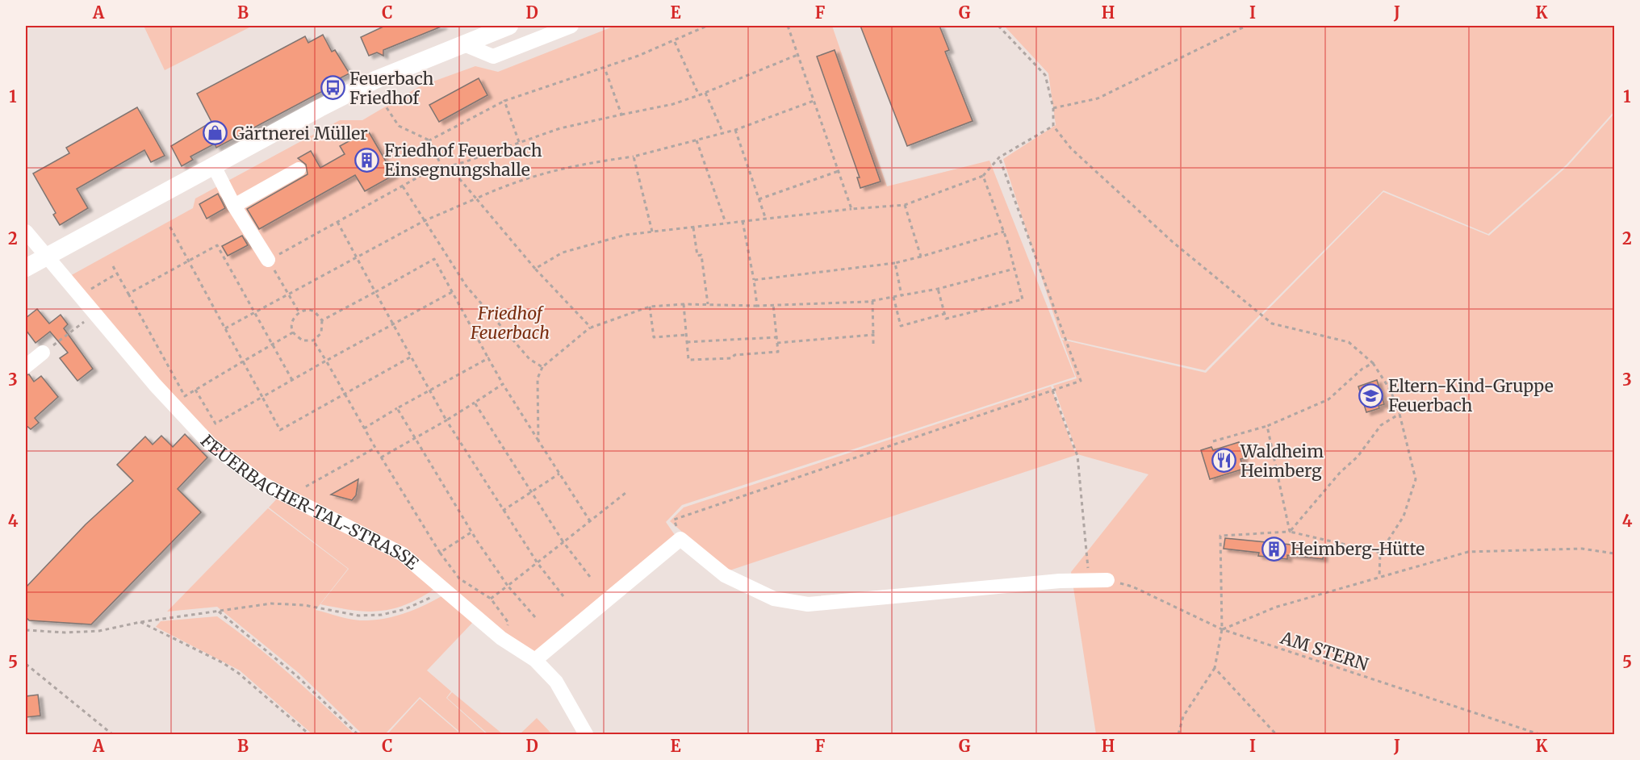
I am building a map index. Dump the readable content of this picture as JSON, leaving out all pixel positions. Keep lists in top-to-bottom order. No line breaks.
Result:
{"streets":{"street":["FEUERBACHER-TAL-STRASSE"],"path":["AM STERN"]},"parks":["Friedhof Feuerbach"],"places":{"bus stop":["Feuerbach Friedhof"],"shop":["Gärtnerei Müller"],"building":["Friedhof Feuerbach Einsegnungshalle","Heimberg-Hütte"],"school or university":["Eltern-Kind-Gruppe Feuerbach"],"restaurant":["Waldheim Heimberg"]},"grid":{"columns":["A","B","C","D","E","F","G","H","I","J","K"],"rows":["1","2","3","4","5"]}}
